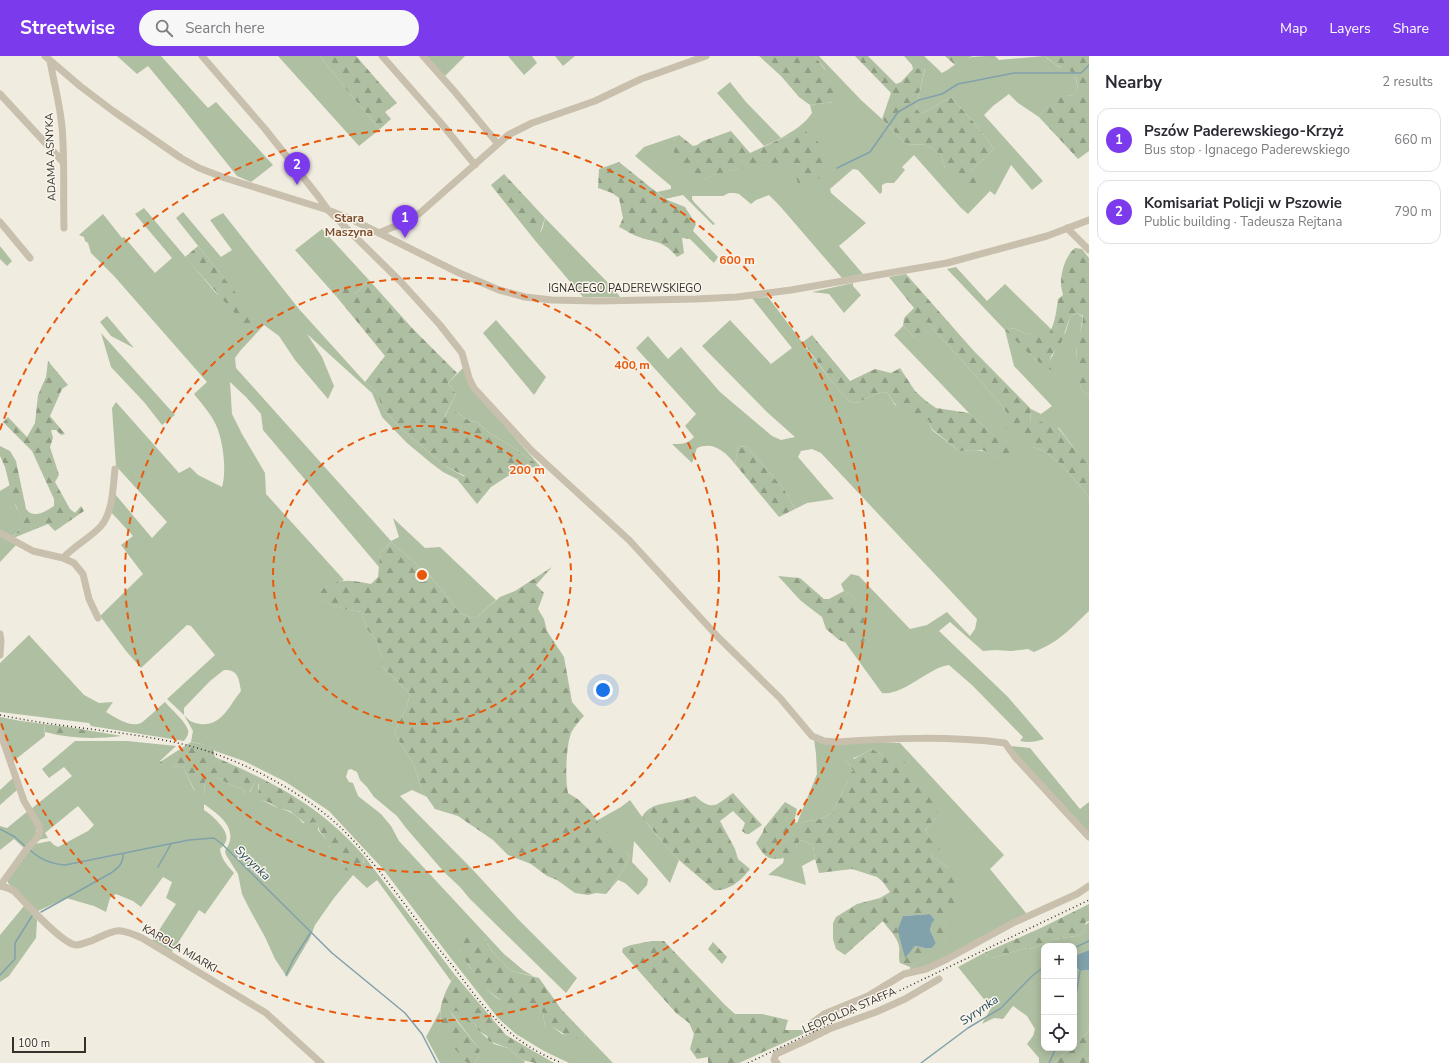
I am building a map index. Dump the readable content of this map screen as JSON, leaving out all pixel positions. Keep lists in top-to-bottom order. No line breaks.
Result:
{"streets":{"street":["ADAMA ASNYKA","IGNACEGO PADEREWSKIEGO","KAROLA MIARKI","LEOPOLDA STAFFA"]},"crossings":[["ADAMA ASNYKA","IGNACEGO PADEREWSKIEGO"]],"districts":["Stara Maszyna"],"water":["Syrynka"],"scale_bar":"100 m","page":{"header":"Streetwise","search":"Search here","nav":["Map","Layers","Share"],"heading":["Nearby","2 results"],"list":[{"mark":"1","name":"Pszów Paderewskiego-Krzyż","note":"Bus stop · Ignacego Paderewskiego","value":"660 m"},{"mark":"2","name":"Komisariat Policji w Pszowie","note":"Public building · Tadeusza Rejtana","value":"790 m"}],"pins":["2","1"],"map_buttons":["+","−"],"scale":"100 m"},"rings":["600 m","400 m","200 m"]}
